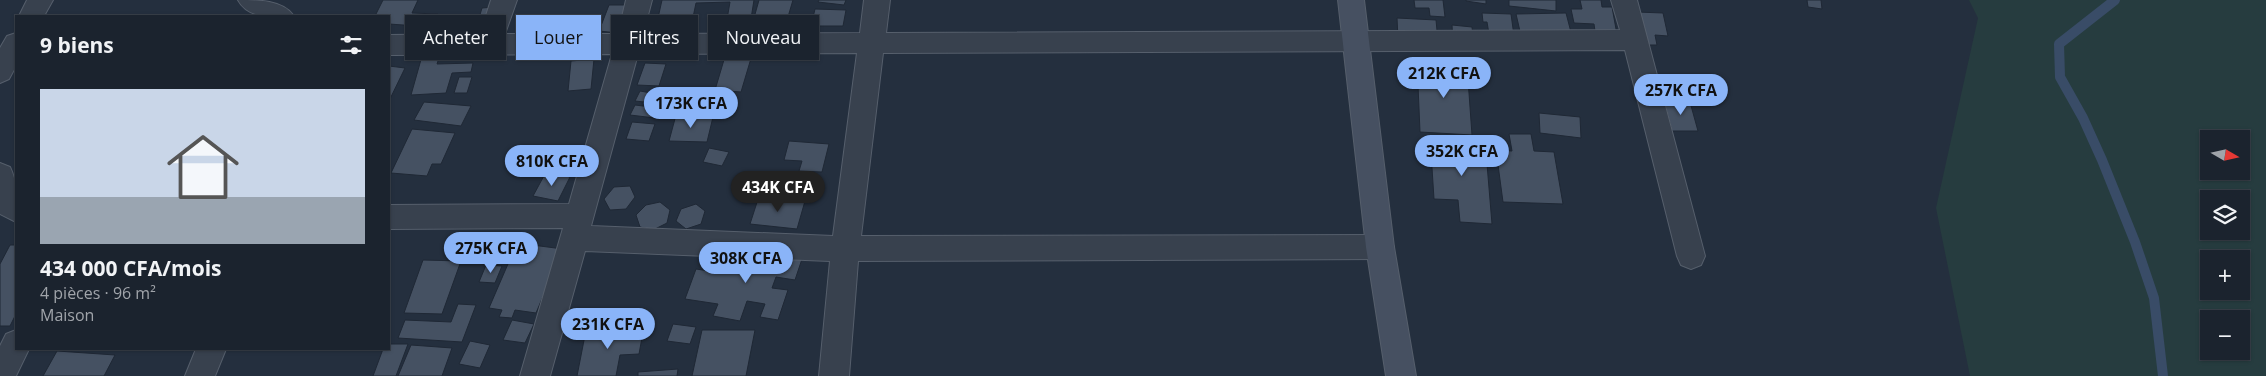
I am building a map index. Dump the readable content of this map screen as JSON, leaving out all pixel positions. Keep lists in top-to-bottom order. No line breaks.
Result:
{"north":"right","page":{"chip":["Acheter","Louer","Filtres","Nouveau"],"heading":"9 biens","price":["212K CFA","257K CFA","173K CFA","352K CFA","810K CFA","434K CFA","275K CFA","308K CFA","231K CFA"],"list":[{"name":"434 000 CFA/mois","note":"4 pièces · 96 m² · Maison"}],"map_buttons":["+","−"]}}
